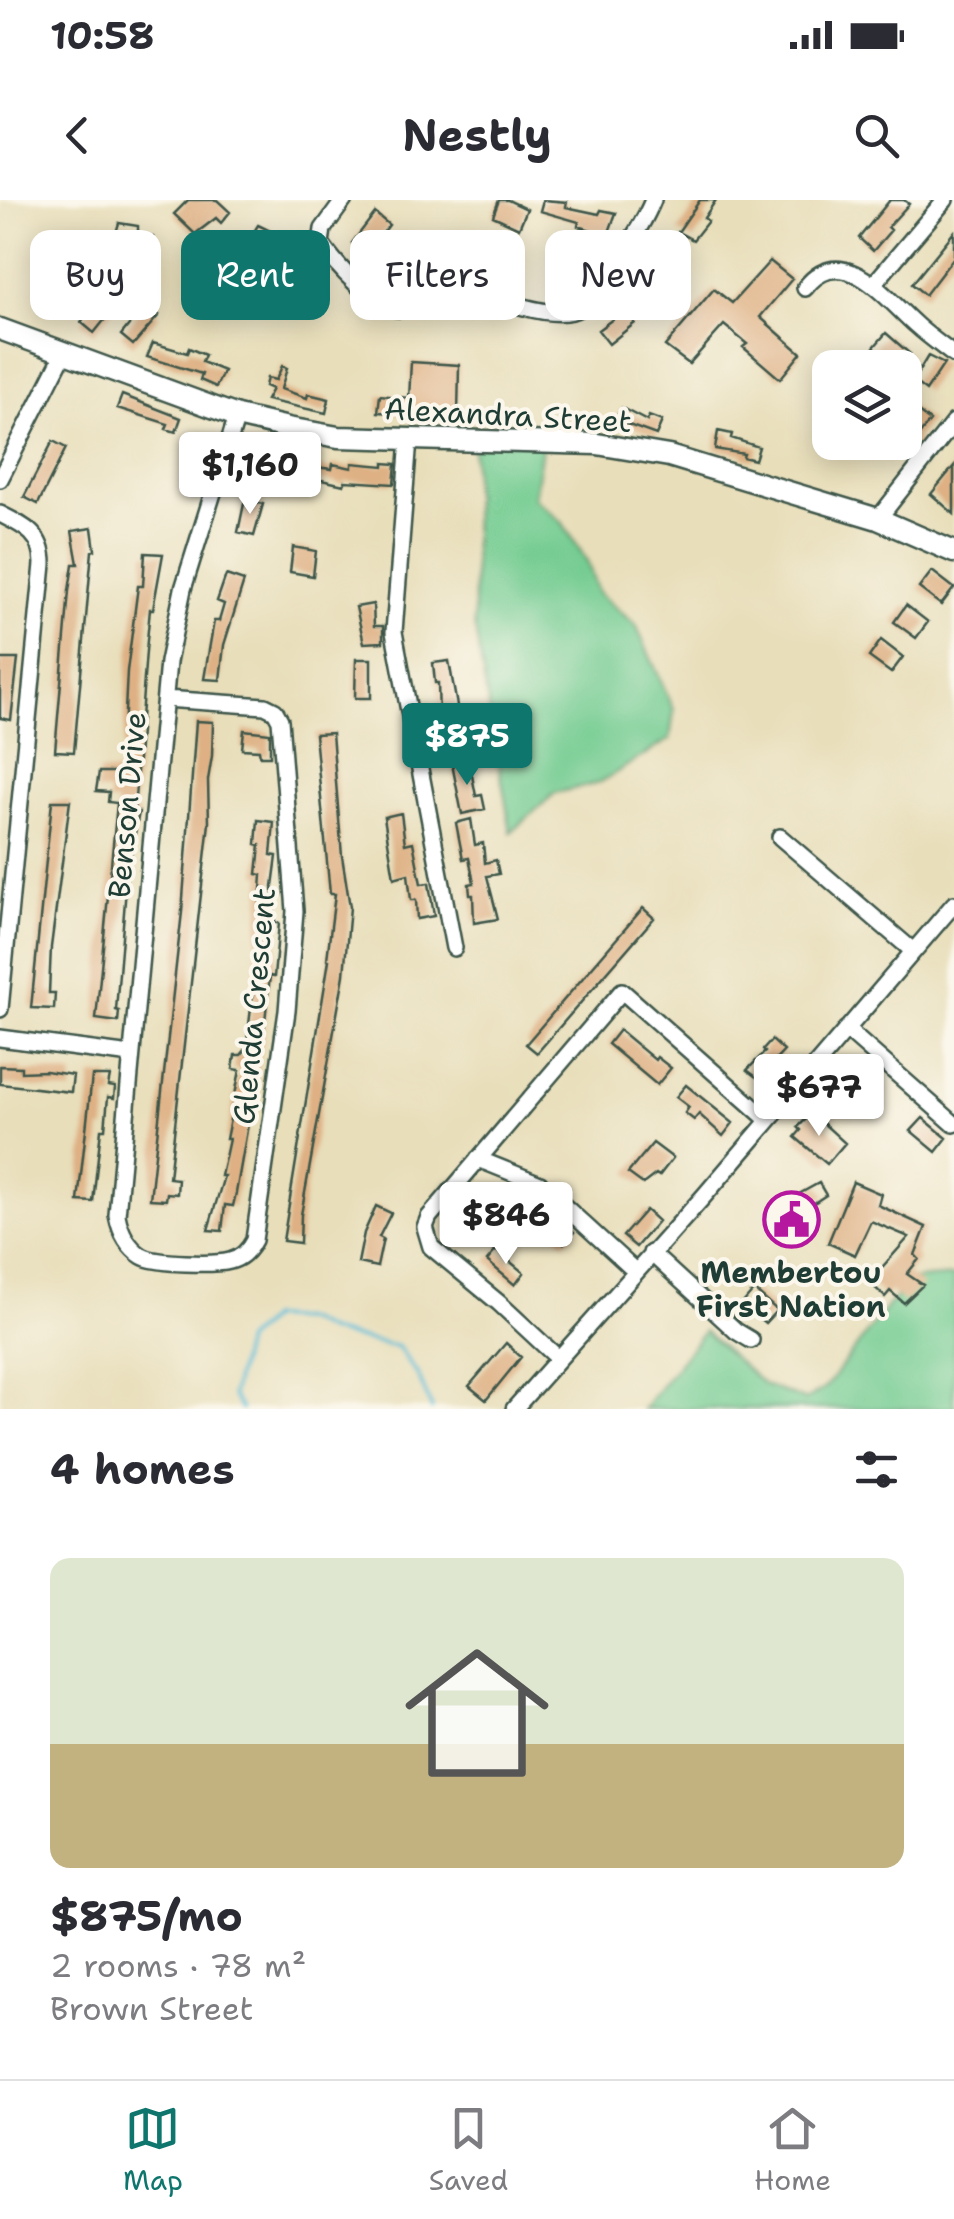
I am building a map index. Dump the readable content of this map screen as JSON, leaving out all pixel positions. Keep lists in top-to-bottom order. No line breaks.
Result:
{"streets":{"main road":["Alexandra Street"],"street":["Benson Drive","Glenda Crescent"]},"crossings":[["Alexandra Street","Benson Drive"],["Benson Drive","Glenda Crescent"]],"places":{"public building":["Membertou First Nation"]},"page":{"status":"10:58","header":"Nestly","chip":["Buy","Rent","Filters","New"],"price":["$1,160","$875","$677","$846"],"heading":"4 homes","list":[{"name":"$875/mo","note":"2 rooms · 78 m² · Brown Street"}],"tabs":["Map","Saved","Home"]}}
